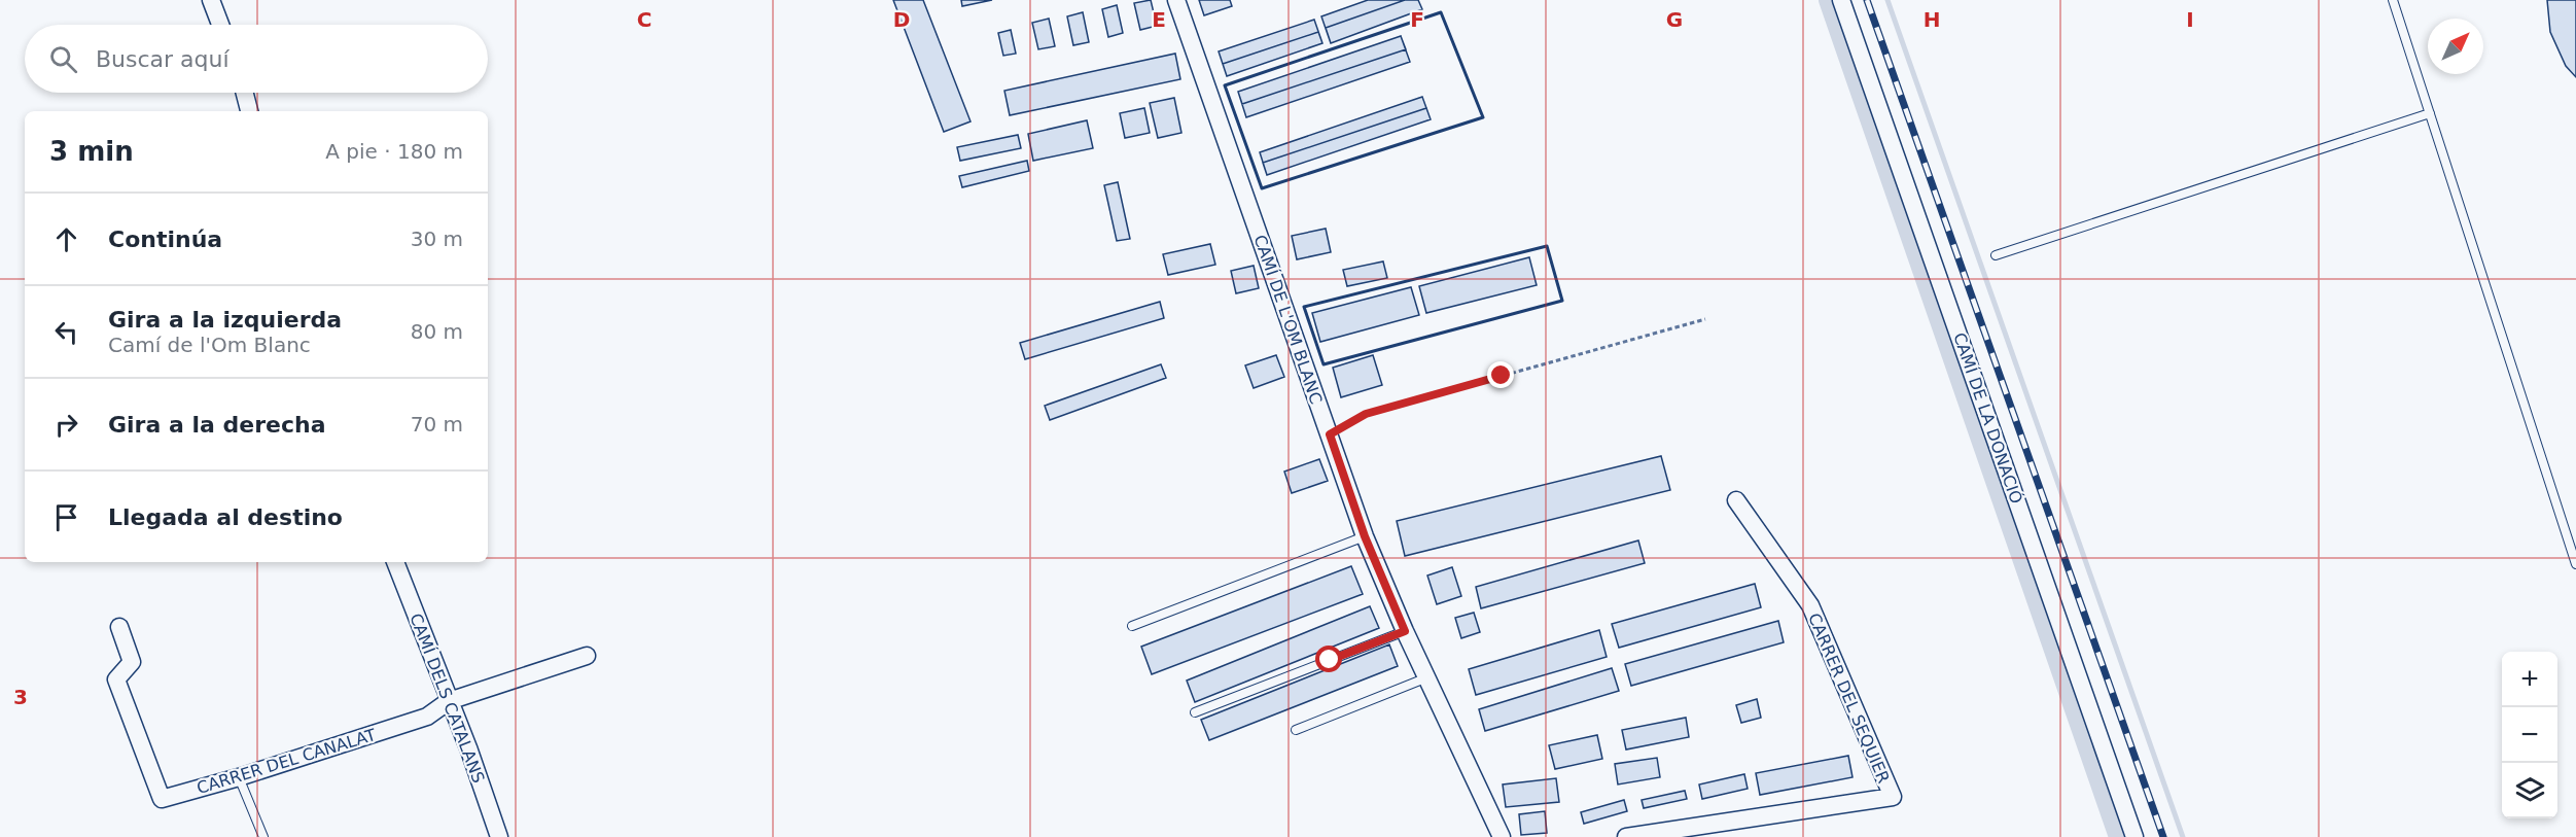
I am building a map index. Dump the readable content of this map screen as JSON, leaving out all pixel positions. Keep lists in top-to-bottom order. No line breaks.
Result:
{"streets":{"street":["CAMÍ DE L'OM BLANC","CAMÍ DE LA DONACIÓ","CAMÍ DELS CATALANS","CARRER DEL SEQUIER","CARRER DEL CANALAT"]},"crossings":[["CAMÍ DELS CATALANS","CARRER DEL CANALAT"]],"north":"top right","page":{"search":"Buscar aquí","heading":["3 min","A pie · 180 m"],"list":[["Continúa","30 m"],["Gira a la izquierda","Camí de l'Om Blanc","80 m"],["Gira a la derecha","70 m"],"Llegada al destino"],"map_buttons":["+","−"]},"grid":{"columns":["C","D","E","F","G","H","I"],"rows":["3"]}}
